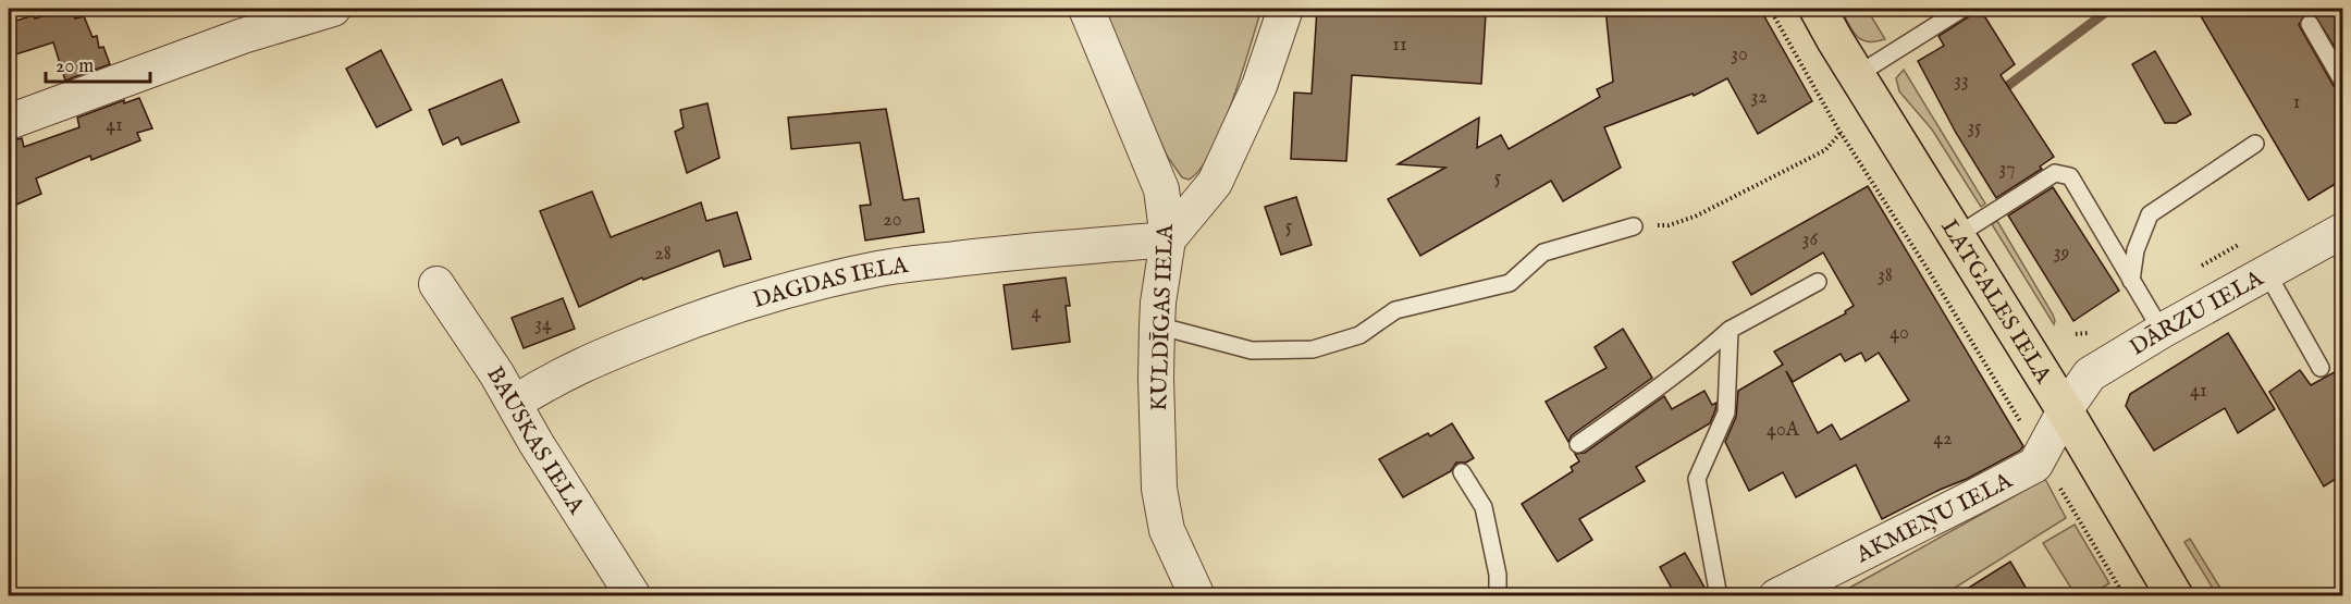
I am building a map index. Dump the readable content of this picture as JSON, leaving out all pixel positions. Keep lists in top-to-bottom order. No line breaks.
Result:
{"streets":{"main road":["LATGALES IELA"],"street":["DAGDAS IELA","DĀRZU IELA","KULDĪGAS IELA","BAUSKAS IELA","AKMEŅU IELA"]},"crossings":[["DAGDAS IELA","KULDĪGAS IELA"],["DAGDAS IELA","BAUSKAS IELA"],["LATGALES IELA","DĀRZU IELA"],["LATGALES IELA","AKMEŅU IELA"],["DĀRZU IELA","AKMEŅU IELA"]],"house_numbers":["11","30","33","32","1","41","35","37","5","20","5","36","39","28","38","4","34","40","41","40A","42"],"scale_bar":"20 m"}
